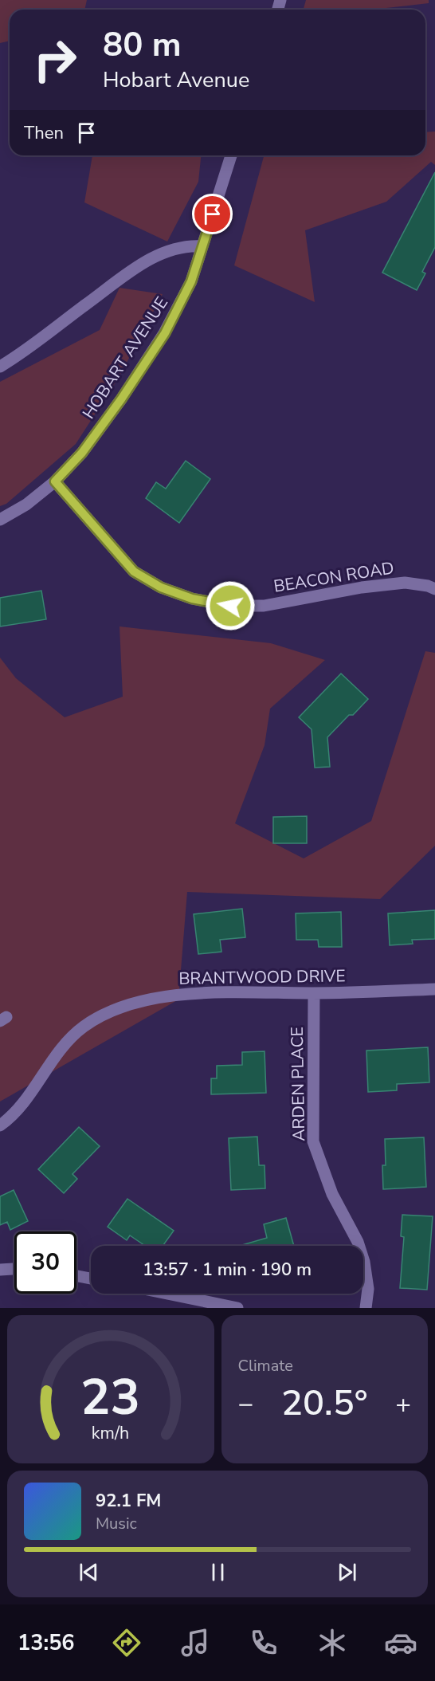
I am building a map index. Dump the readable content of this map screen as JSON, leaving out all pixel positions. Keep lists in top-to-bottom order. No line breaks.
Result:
{"streets":{"street":["HOBART AVENUE","BEACON ROAD","BRANTWOOD DRIVE","ARDEN PLACE"]},"crossings":[["HOBART AVENUE","BEACON ROAD"],["BRANTWOOD DRIVE","ARDEN PLACE"]],"page":{"turn":["80 m","Hobart Avenue"],"then":"Then","limit":"30","trip":"13:57 · 1 min · 190 m","tile":"Climate","heat":["−","20.5°","+"],"song":["92.1 FM","Music"],"tabs":"13:56","gauge":["23","km/h"]}}
